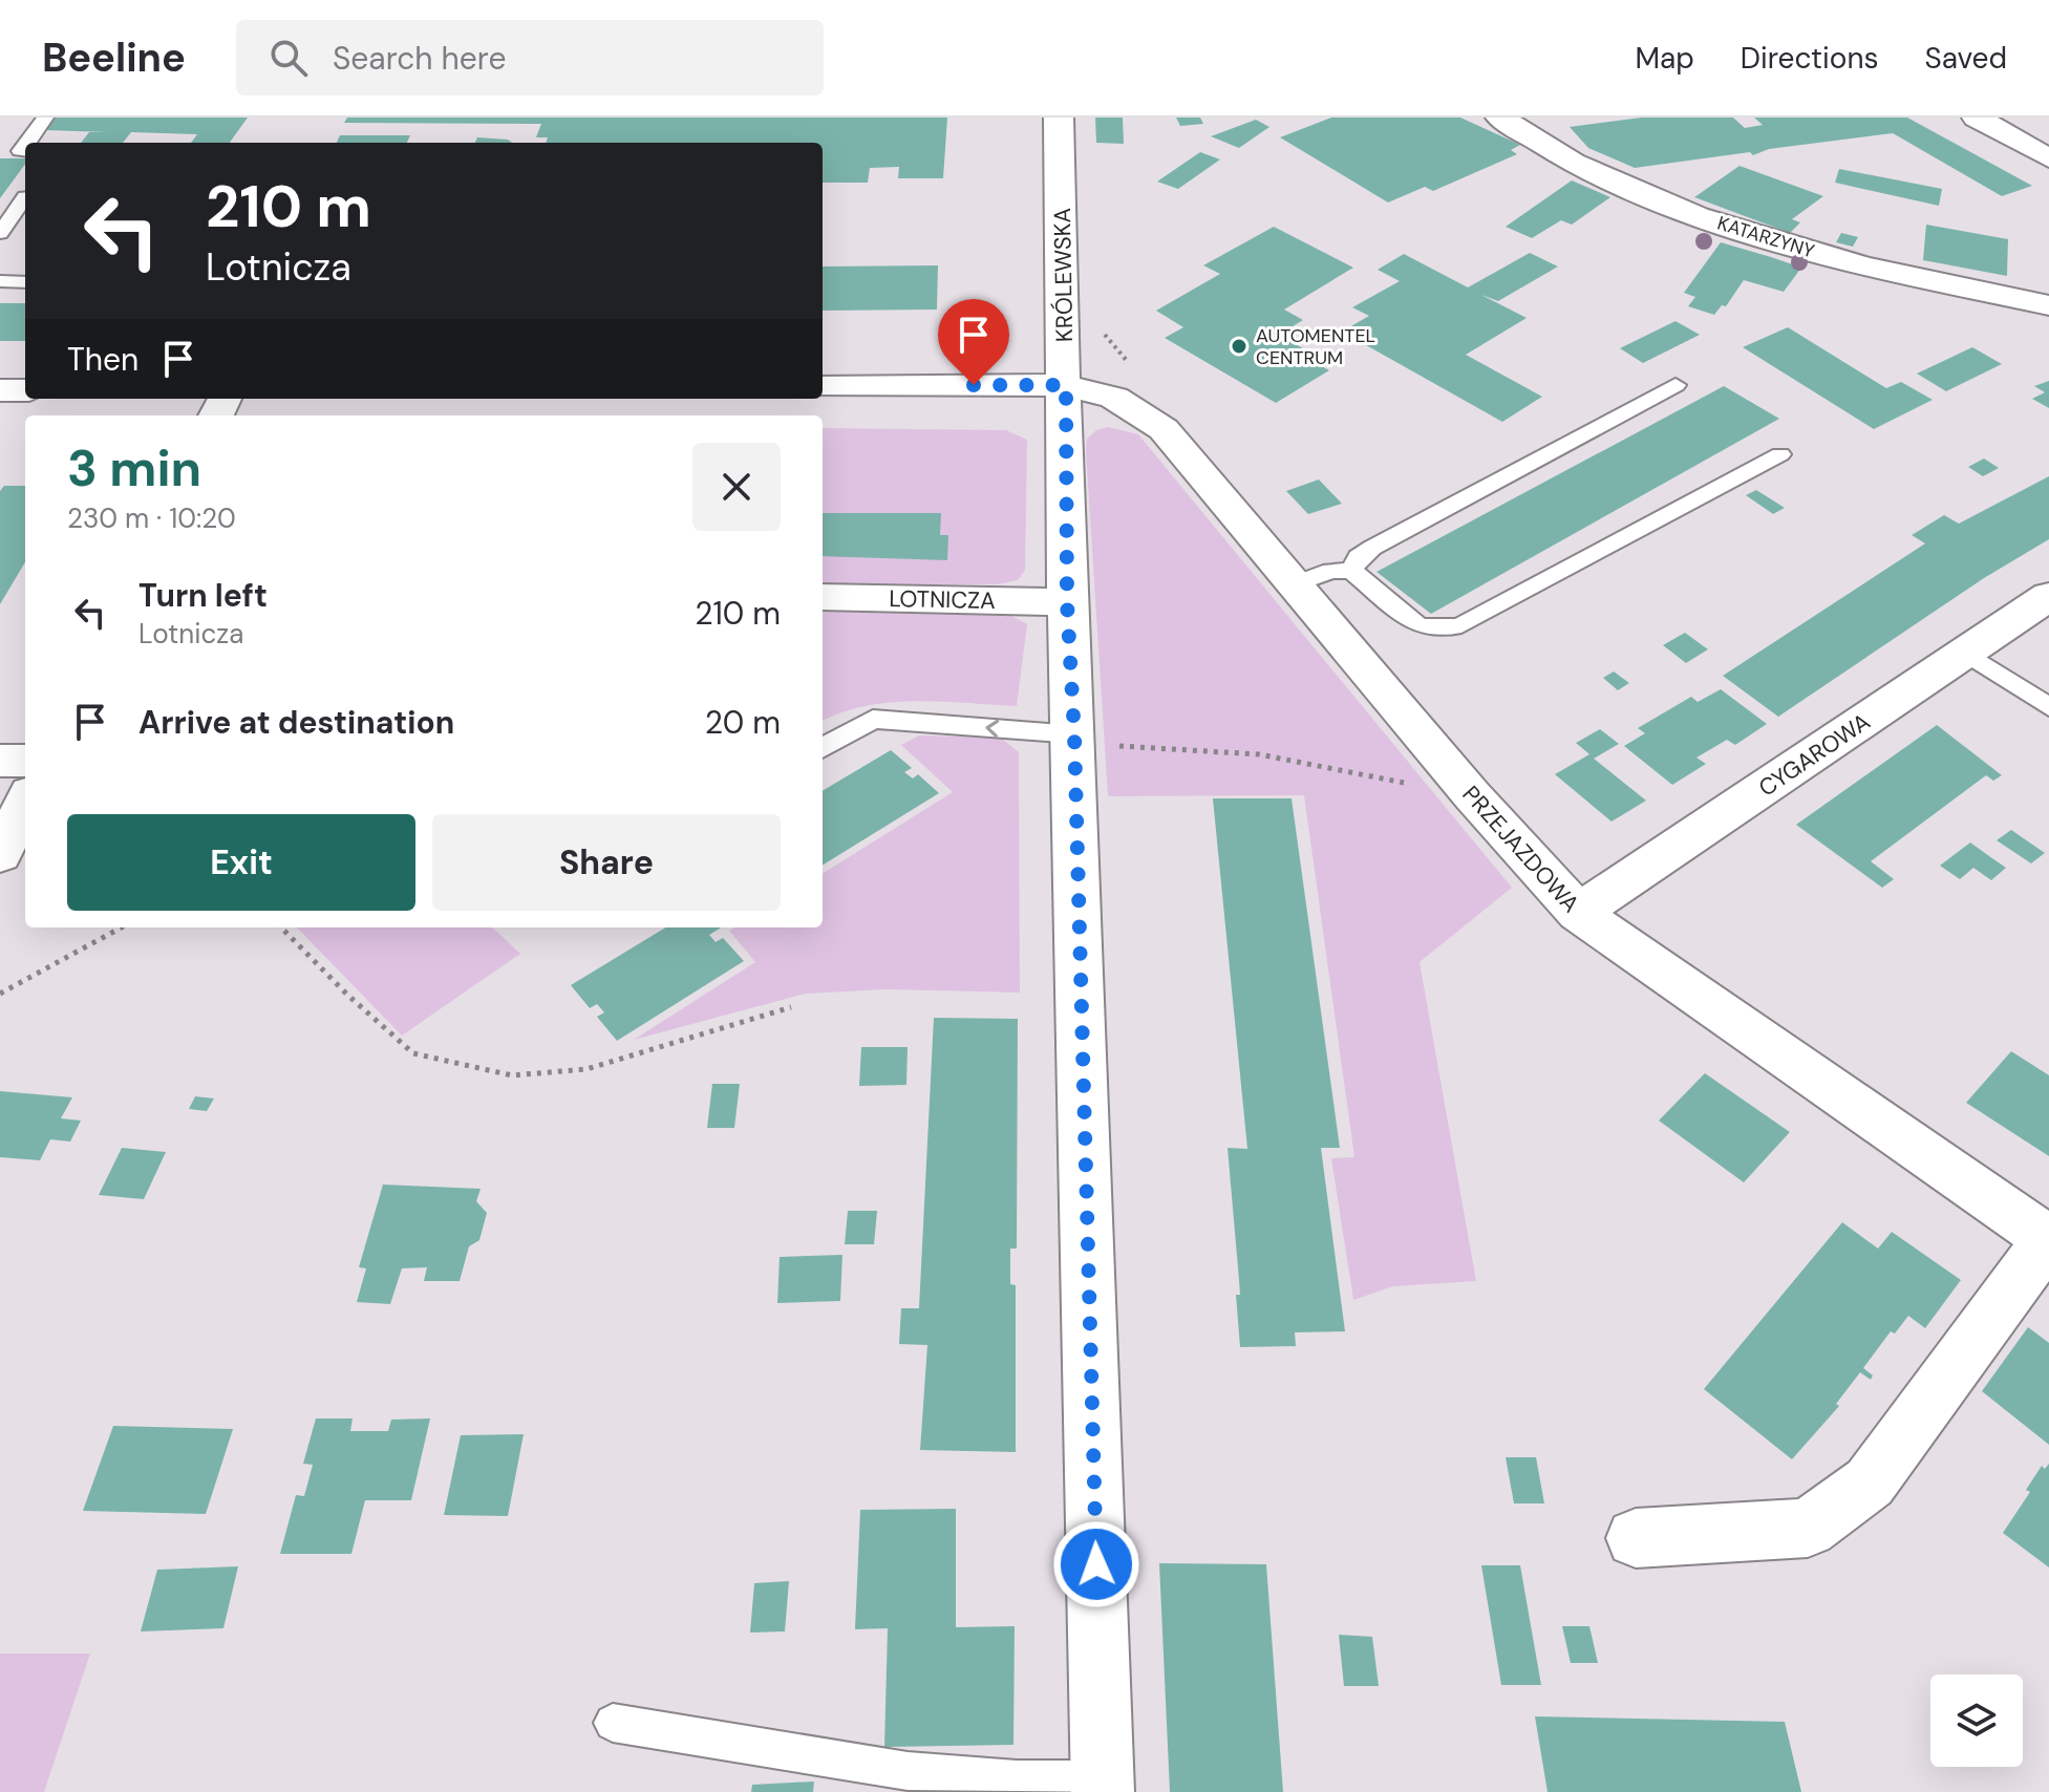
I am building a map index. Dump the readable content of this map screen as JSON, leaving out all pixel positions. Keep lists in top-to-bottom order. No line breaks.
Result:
{"streets":{"street":["KATARZYNY","KRÓLEWSKA","LOTNICZA","CYGAROWA","PRZEJAZDOWA"]},"crossings":[["KRÓLEWSKA","LOTNICZA"],["KRÓLEWSKA","PRZEJAZDOWA"],["CYGAROWA","PRZEJAZDOWA"]],"places":["AUTOMENTEL CENTRUM"],"page":{"header":"Beeline","search":"Search here","nav":["Map","Directions","Saved"],"turn":["210 m","Lotnicza"],"then":"Then","heading":["3 min","230 m · 10:20"],"list":[{"name":"Turn left","note":"Lotnicza","value":"210 m"},{"name":"Arrive at destination","value":"20 m"}],"buttons":["Exit","Share"]}}
